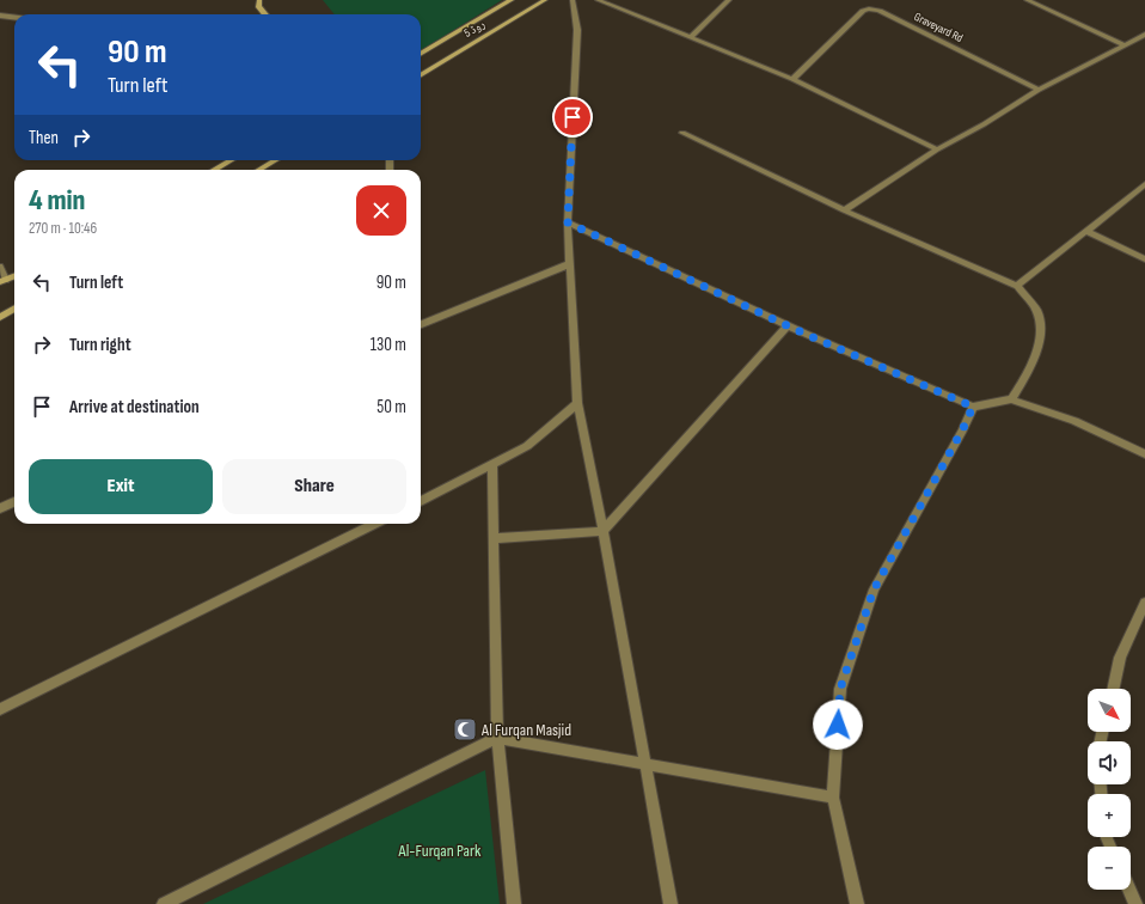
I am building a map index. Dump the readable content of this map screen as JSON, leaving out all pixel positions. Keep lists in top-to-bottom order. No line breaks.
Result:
{"streets":{"main road":["روڈ 5"],"street":["Graveyard Rd"]},"parks":["Al-Furqan Park"],"places":{"mosque":["Al Furqan Masjid"]},"north":"bottom right","page":{"turn":["90 m","Turn left"],"then":"Then","heading":["4 min","270 m · 10:46"],"list":[{"name":"Turn left","value":"90 m"},{"name":"Turn right","value":"130 m"},{"name":"Arrive at destination","value":"50 m"}],"buttons":["Exit","Share"],"map_buttons":["+","−"]}}
